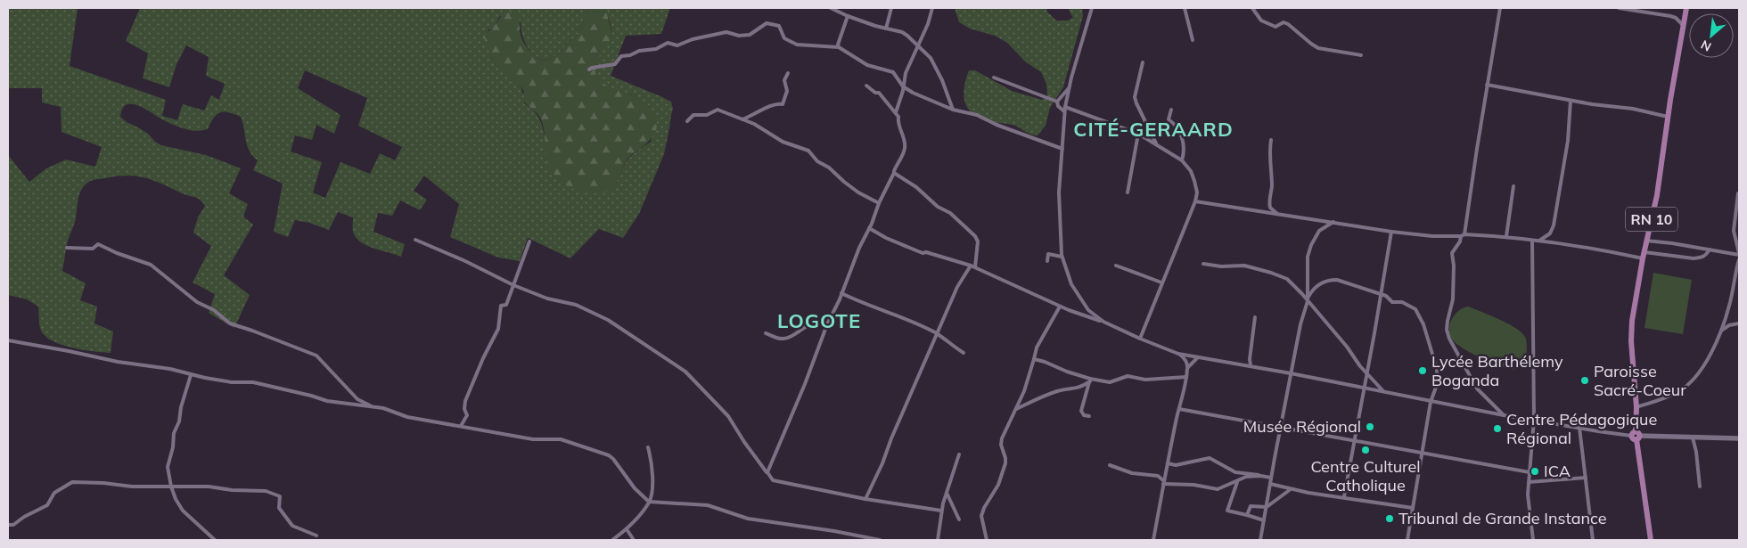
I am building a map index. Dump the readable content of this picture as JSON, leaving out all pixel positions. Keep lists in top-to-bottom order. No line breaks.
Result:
{"streets":{"main road":["RN 10"]},"districts":["CITÉ-GERAARD","LOGOTE"],"places":["Lycée Barthélemy Boganda","Paroisse Sacré-Coeur","Musée Régional","Centre Pédagogique Régional","Centre Culturel Catholique","ICA","Tribunal de Grande Instance"],"north":"bottom left"}
